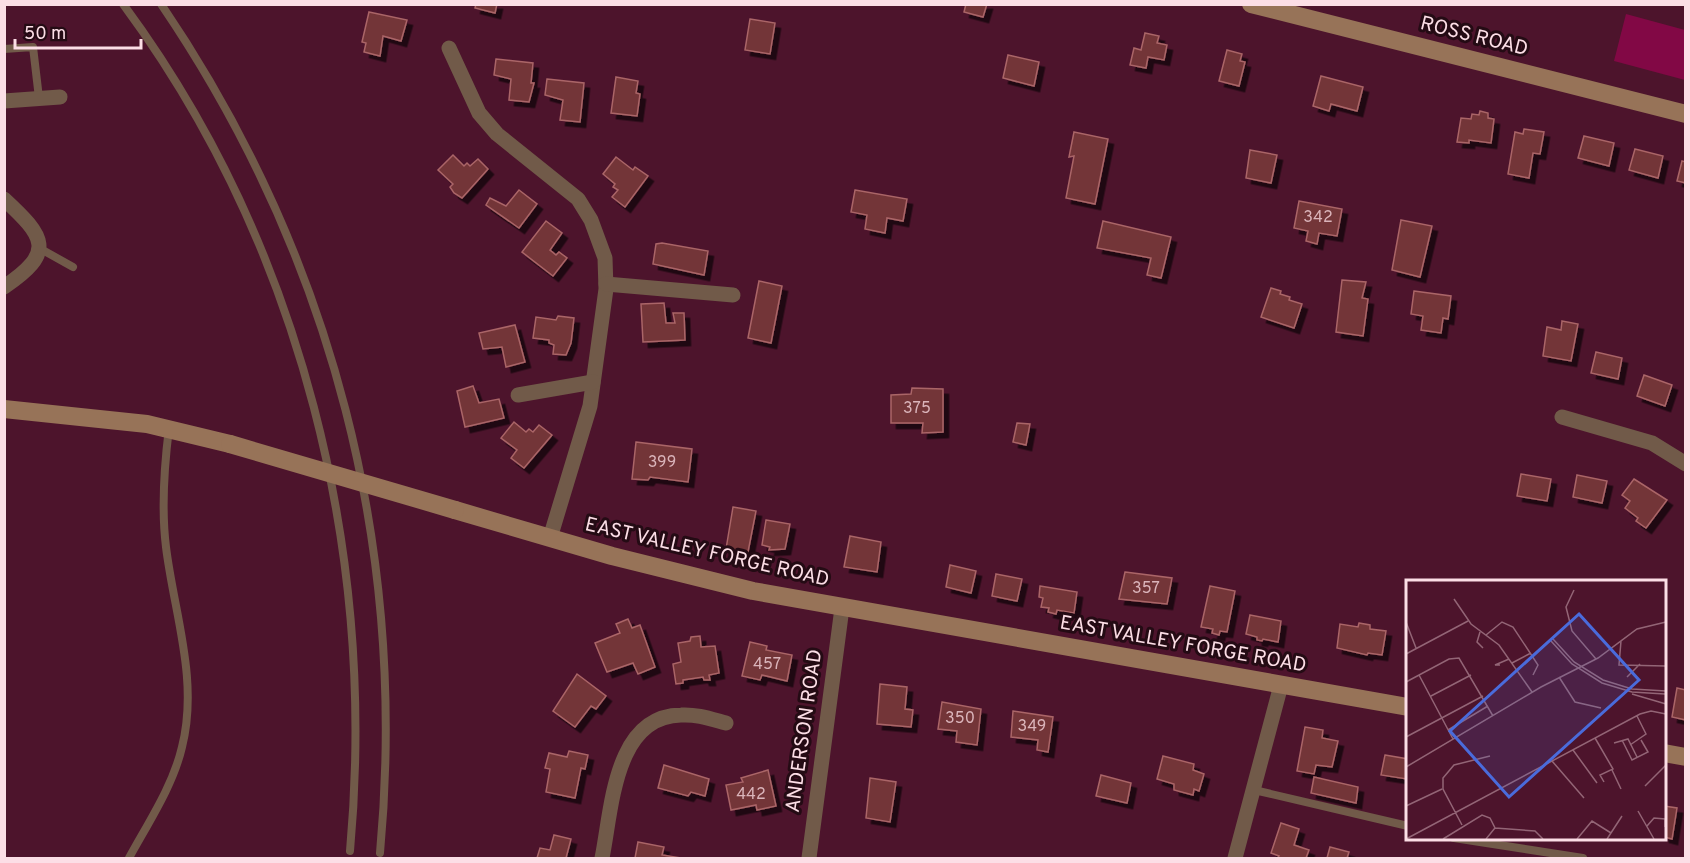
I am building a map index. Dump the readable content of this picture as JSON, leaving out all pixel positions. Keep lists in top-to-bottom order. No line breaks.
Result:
{"streets":{"main road":["ROSS ROAD","EAST VALLEY FORGE ROAD"],"street":["ANDERSON ROAD"]},"crossings":[["EAST VALLEY FORGE ROAD","ANDERSON ROAD"]],"house_numbers":["342","375","399","357","457","350","349","442"],"scale_bar":"50 m"}
